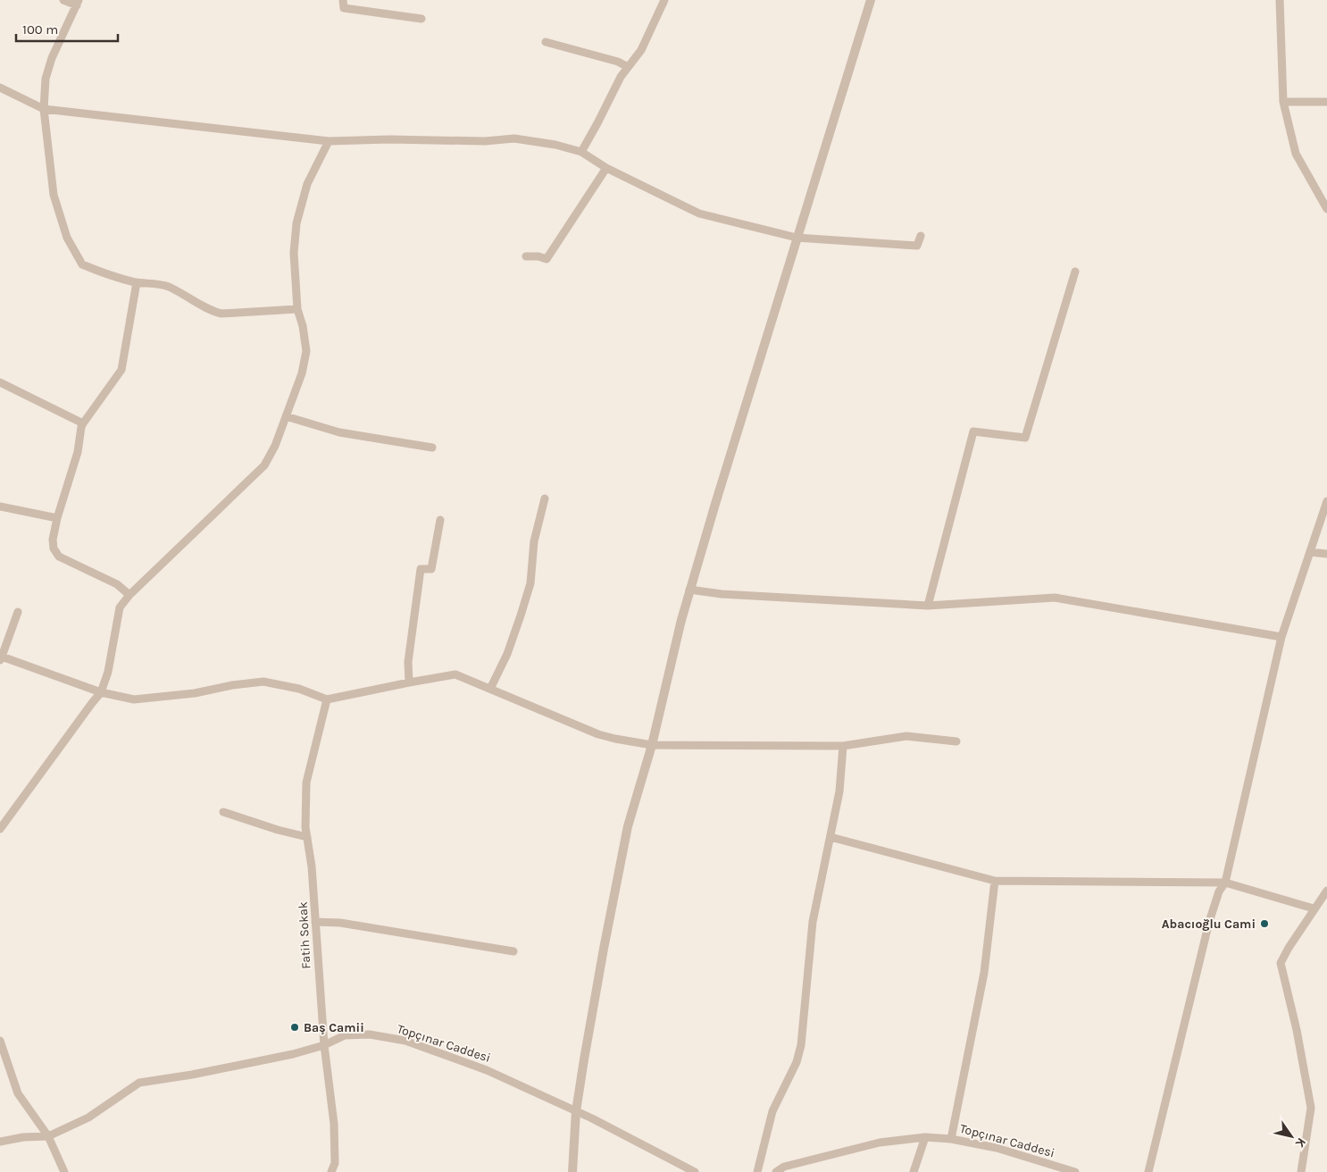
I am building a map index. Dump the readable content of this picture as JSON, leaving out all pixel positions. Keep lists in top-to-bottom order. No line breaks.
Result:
{"streets":{"street":["Fatih Sokak","Topçınar Caddesi"]},"crossings":[["Fatih Sokak","Topçınar Caddesi"]],"places":["Abacıoğlu Cami","Baş Camii"],"scale_bar":"100 m","north":"bottom right"}
